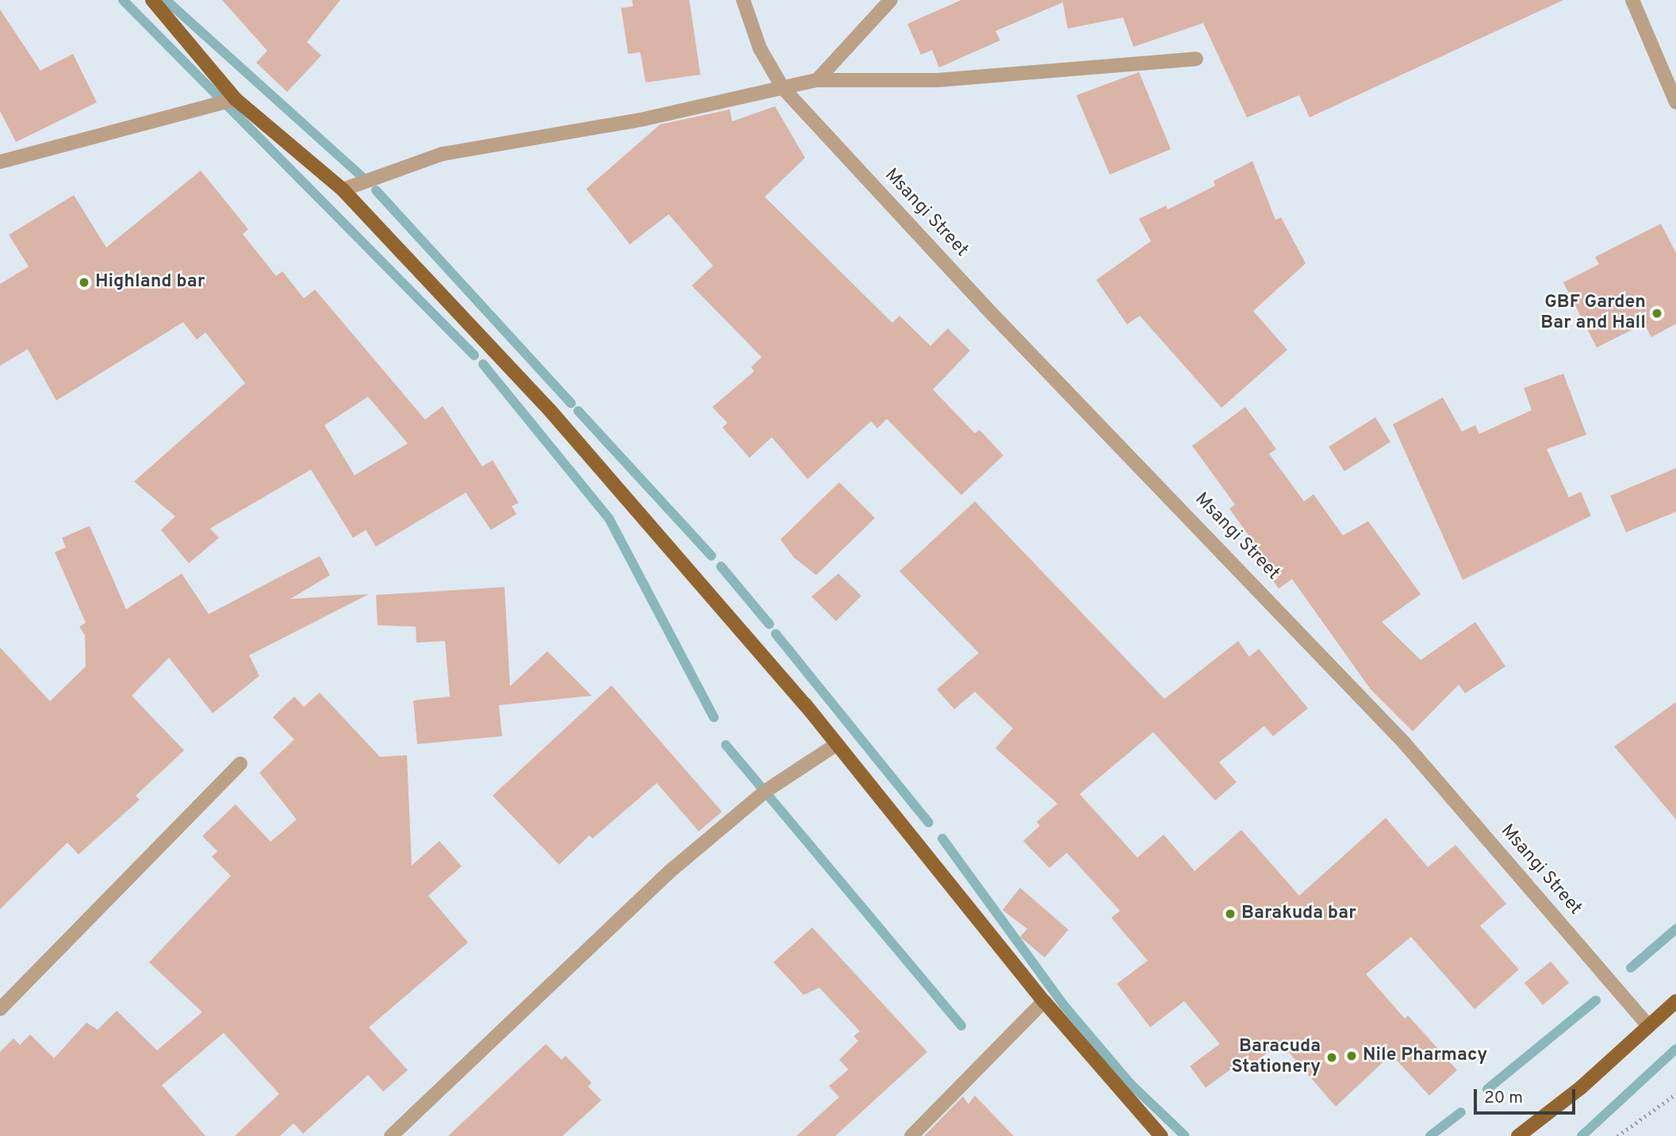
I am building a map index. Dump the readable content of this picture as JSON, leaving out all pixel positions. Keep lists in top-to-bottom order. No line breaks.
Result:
{"streets":{"street":["Msangi Street"]},"places":["Highland bar","GBF Garden Bar and Hall","Barakuda bar","Nile Pharmacy","Baracuda Stationery"],"scale_bar":"20 m"}
